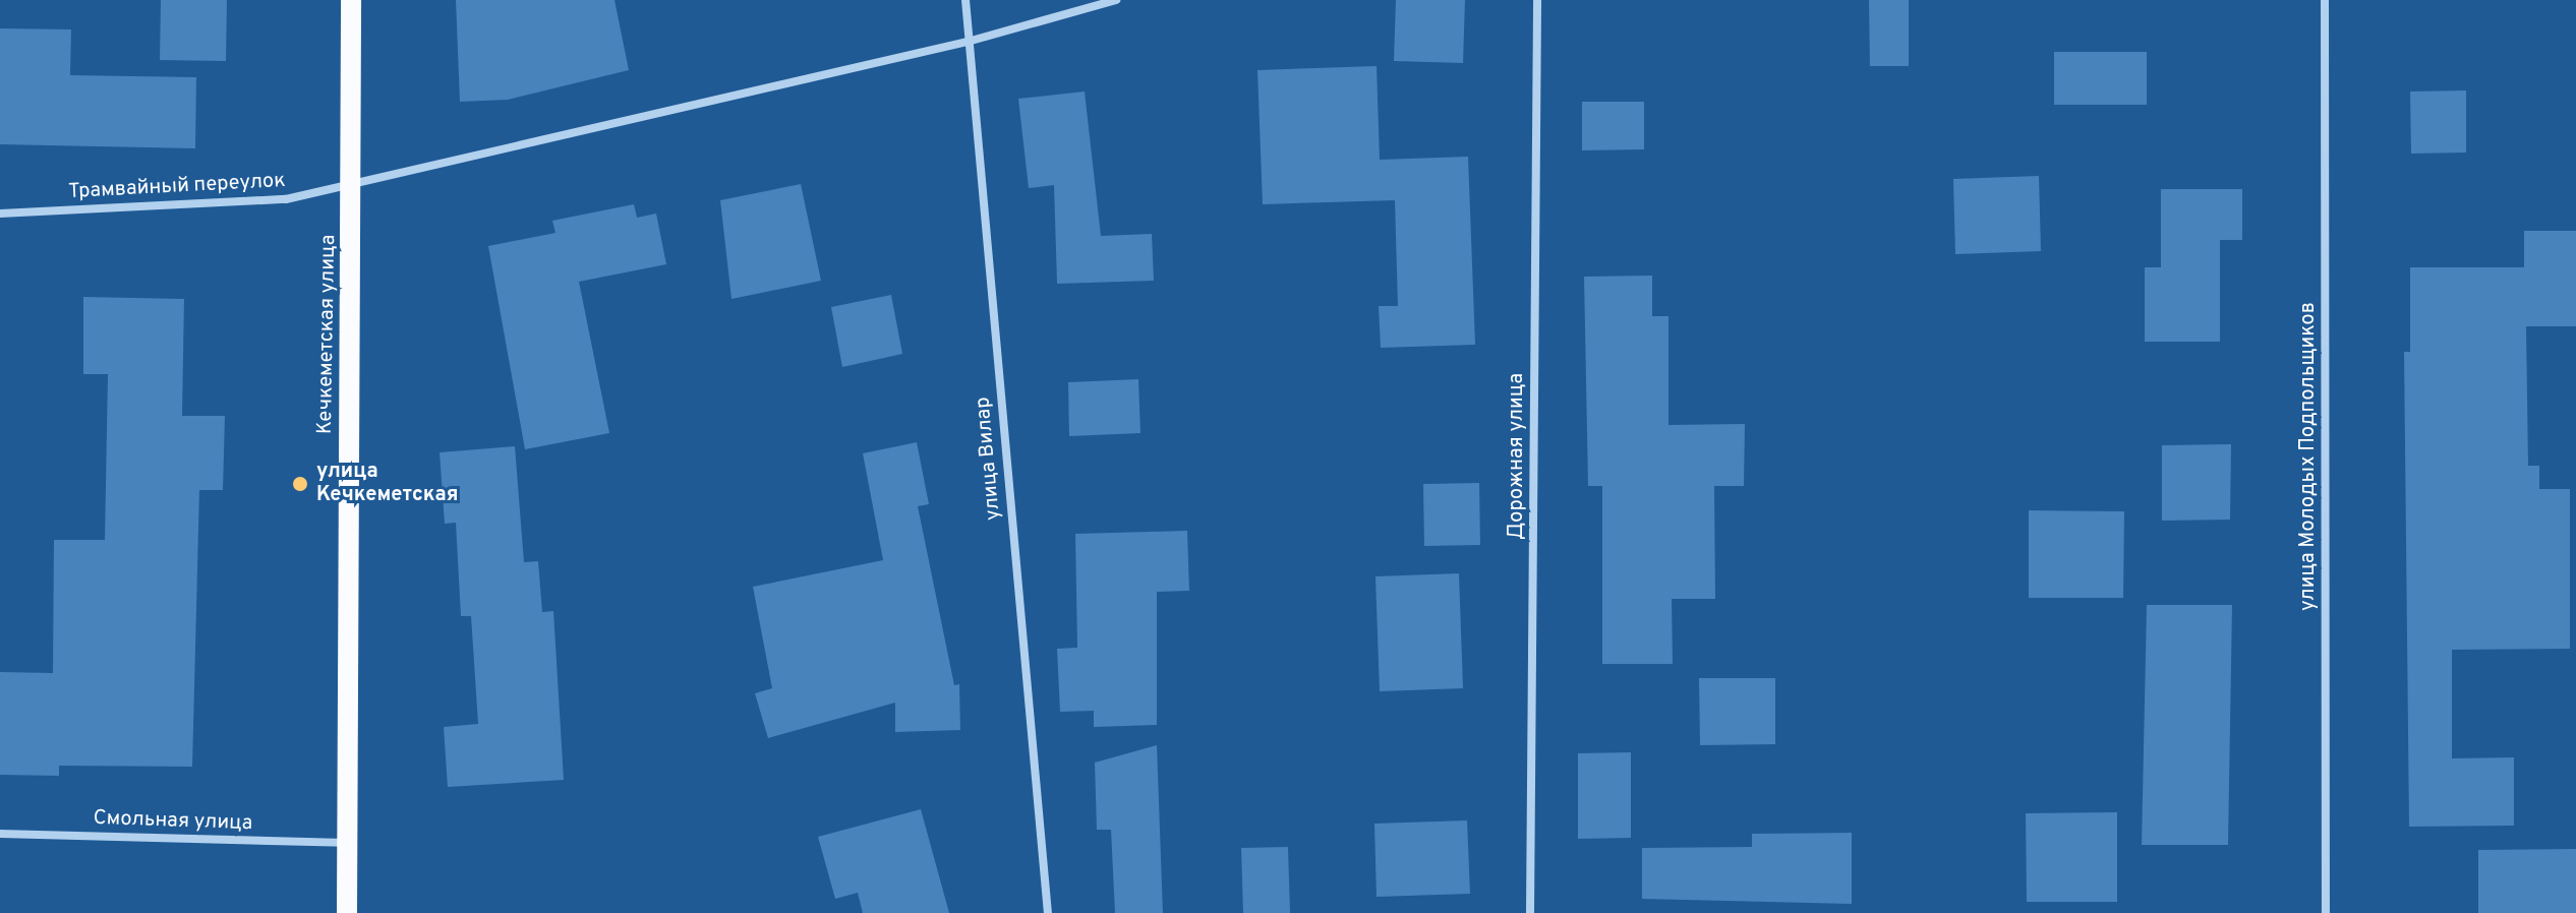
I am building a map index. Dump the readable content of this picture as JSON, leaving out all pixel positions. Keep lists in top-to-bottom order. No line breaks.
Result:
{"streets":{"main road":["Кечкеметская улица"],"street":["Трамвайный переулок","Дорожная улица","улица Молодых Подпольщиков","улица Вилар","Смольная улица"]},"crossings":[["Трамвайный переулок","Кечкеметская улица"],["Трамвайный переулок","улица Вилар"],["Кечкеметская улица","Смольная улица"]],"places":["улица Кечкеметская"]}
